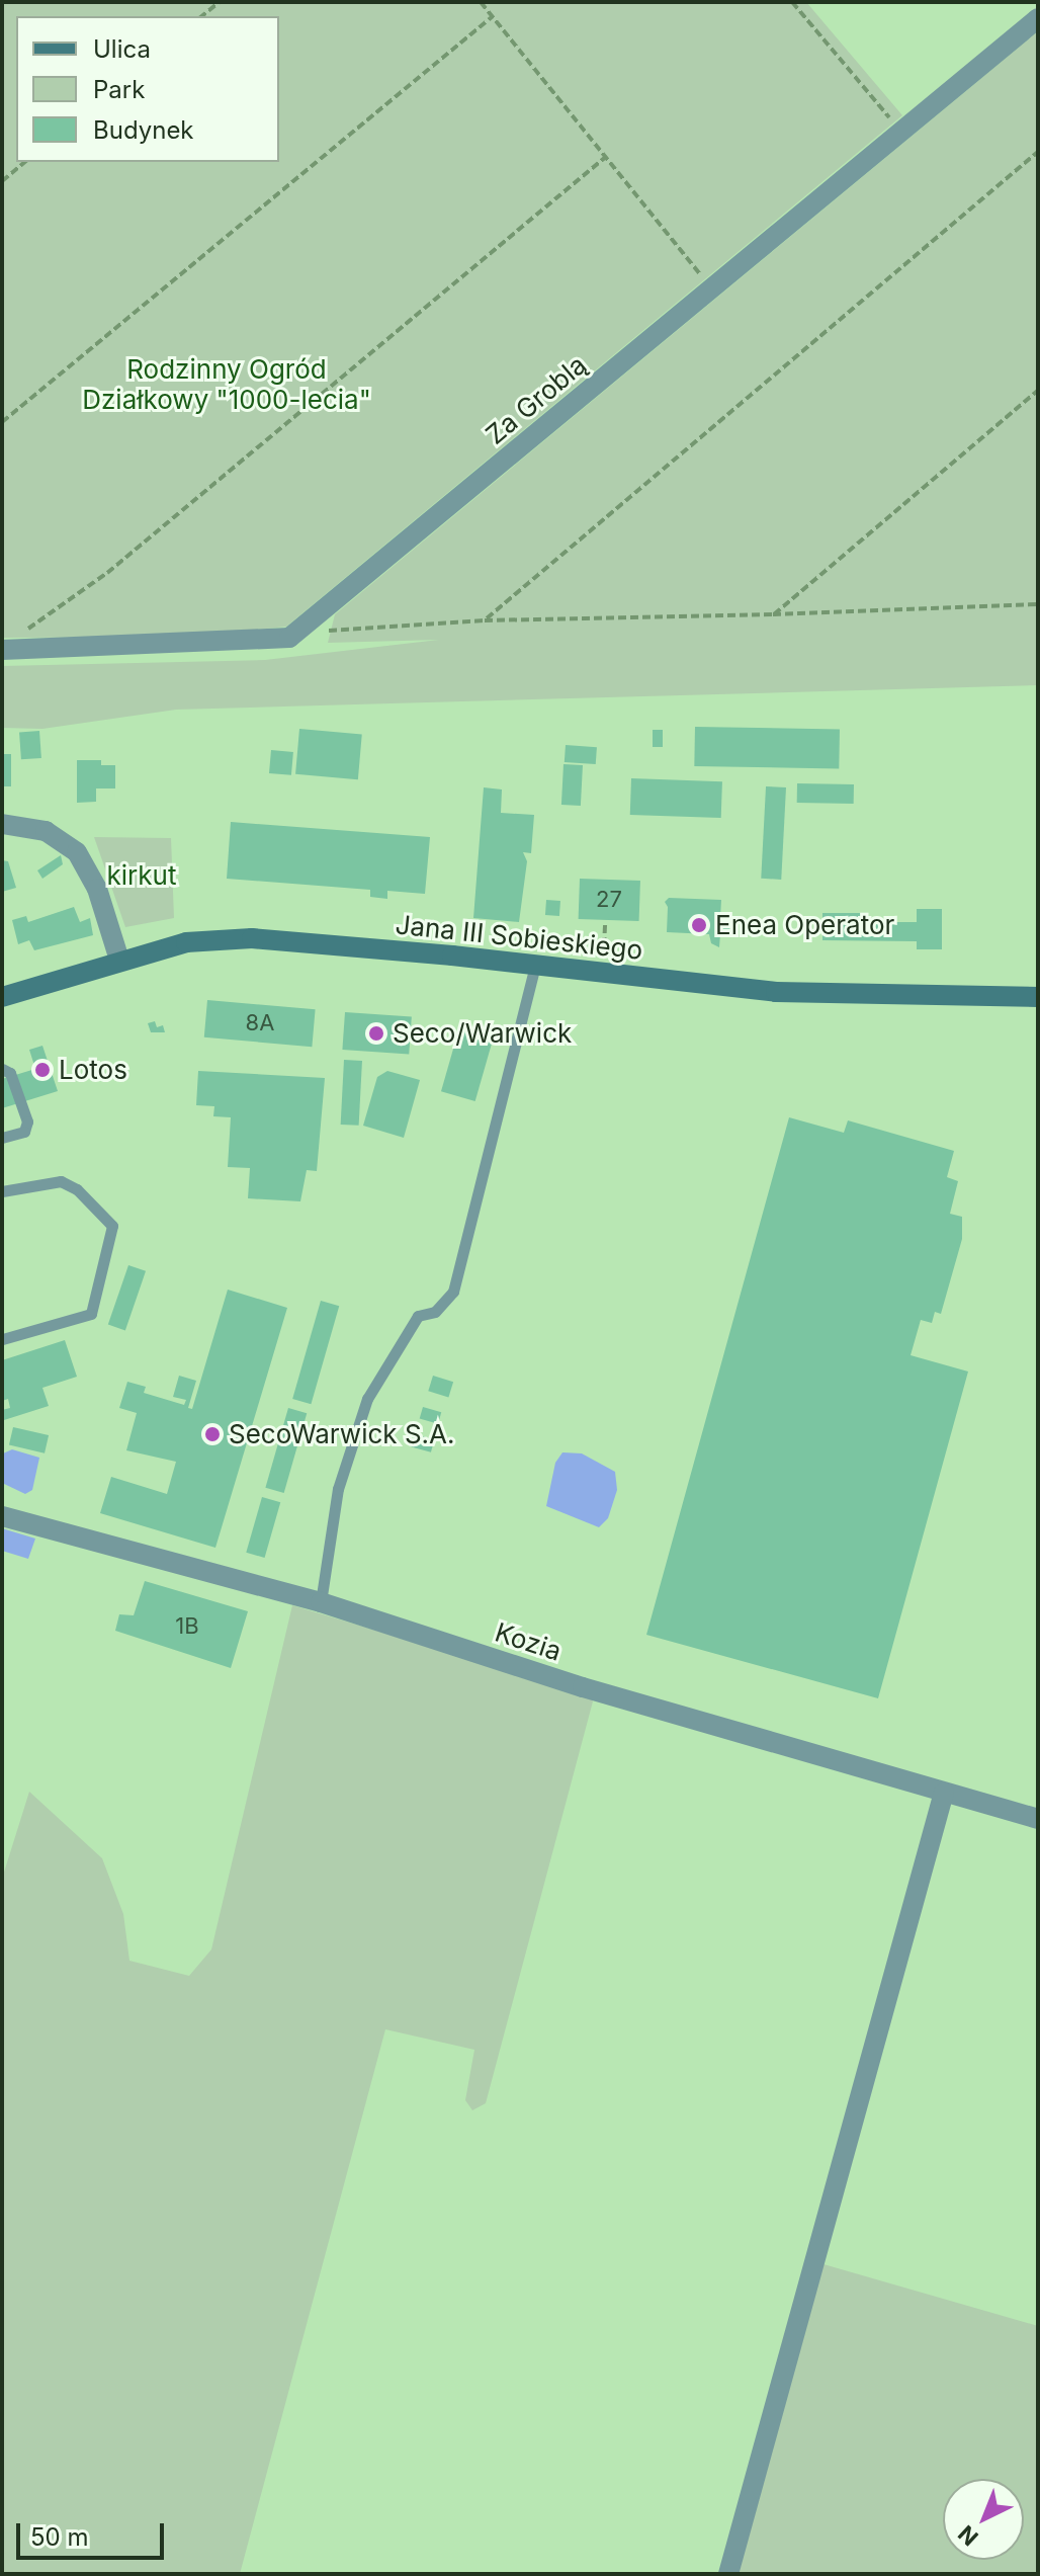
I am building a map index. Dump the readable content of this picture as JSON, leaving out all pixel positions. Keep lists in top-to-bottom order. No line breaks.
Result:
{"streets":{"street":["Za Groblą","Jana III Sobieskiego","Kozia"]},"parks":["Rodzinny Ogród Działkowy \"1000-lecia\"","kirkut"],"places":["Enea Operator","Seco/Warwick","Lotos","SecoWarwick S.A."],"house_numbers":["27","8A","1B"],"legend":["Ulica","Park","Budynek"],"scale_bar":"50 m","north":"bottom left"}
